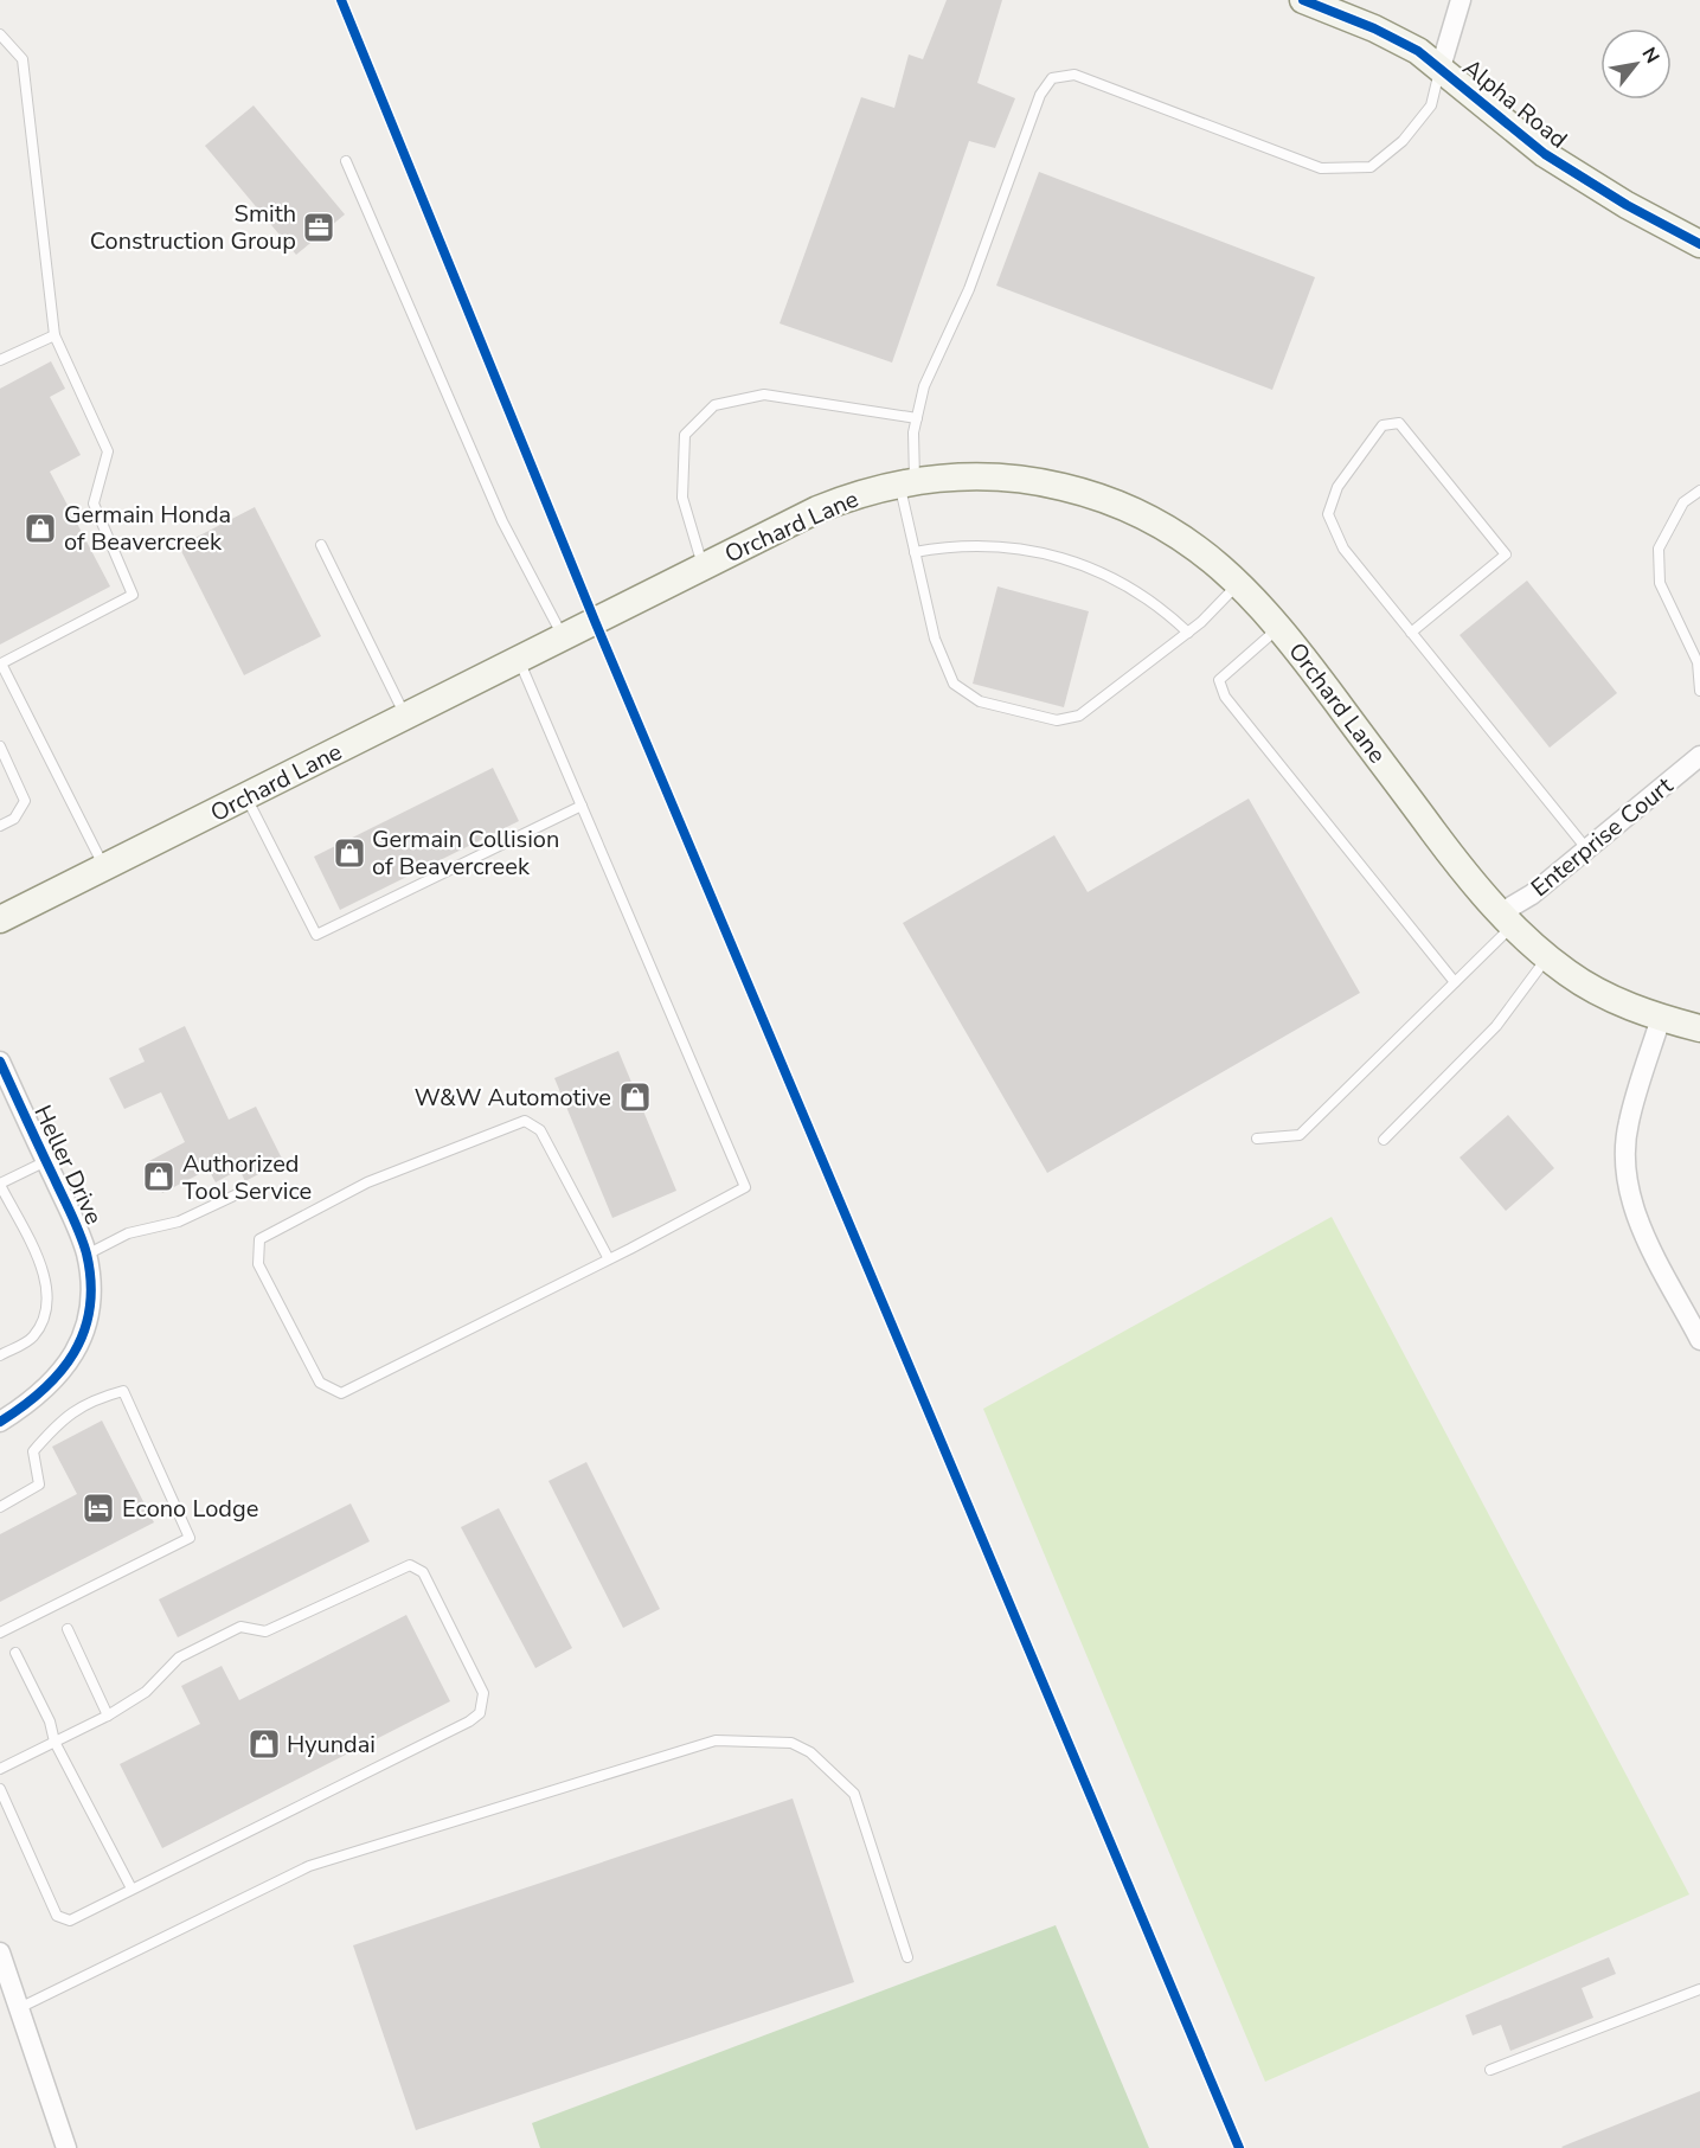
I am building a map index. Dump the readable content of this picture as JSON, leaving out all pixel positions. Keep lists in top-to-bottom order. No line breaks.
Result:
{"streets":{"main road":["Alpha Road","Orchard Lane"],"street":["Enterprise Court","Heller Drive"]},"crossings":[["Orchard Lane","Enterprise Court"]],"places":{"office":["Smith Construction Group"],"shop":["Germain Honda of Beavercreek","Germain Collision of Beavercreek","W&W Automotive","Authorized Tool Service","Hyundai"],"hotel":["Econo Lodge"]},"north":"top right"}
